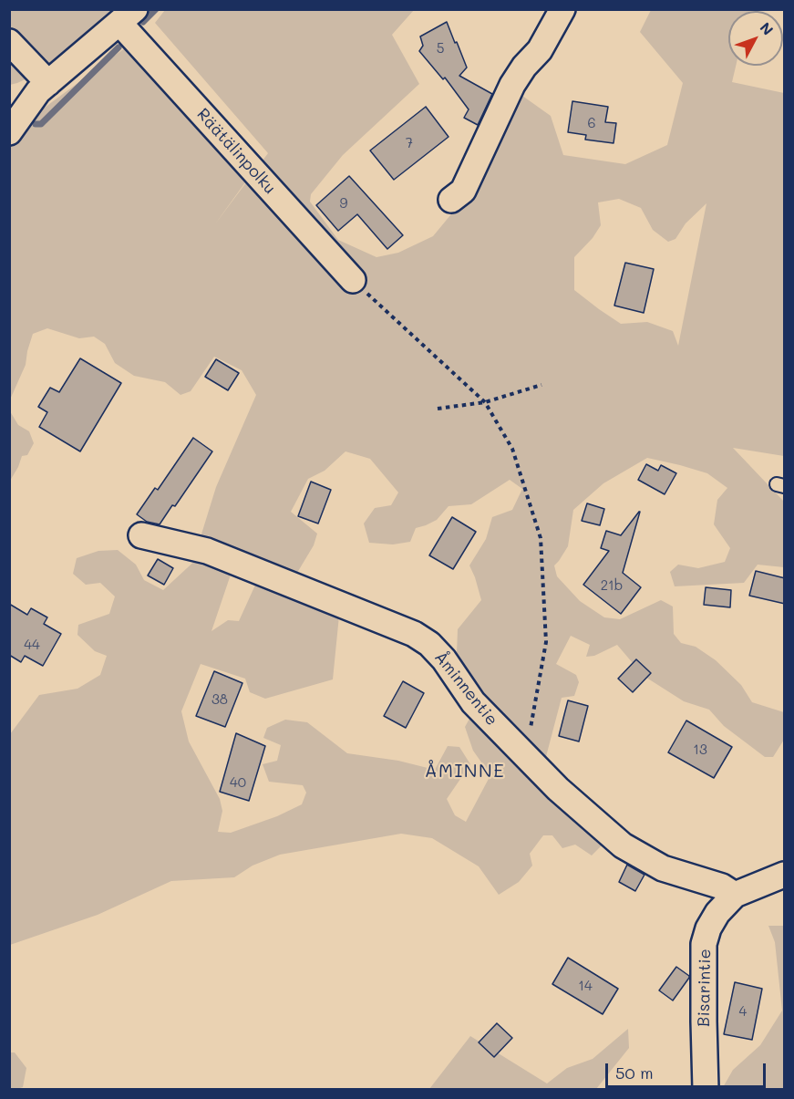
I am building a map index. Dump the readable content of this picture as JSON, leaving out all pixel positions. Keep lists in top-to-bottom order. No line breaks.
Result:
{"streets":{"street":["Räätälinpolku","Åminnentie","Bisarintie"]},"crossings":[["Åminnentie","Bisarintie"]],"districts":["ÅMINNE"],"house_numbers":["5","6","7","9","21b","44","38","13","40","14","4"],"scale_bar":"50 m","north":"top right"}
